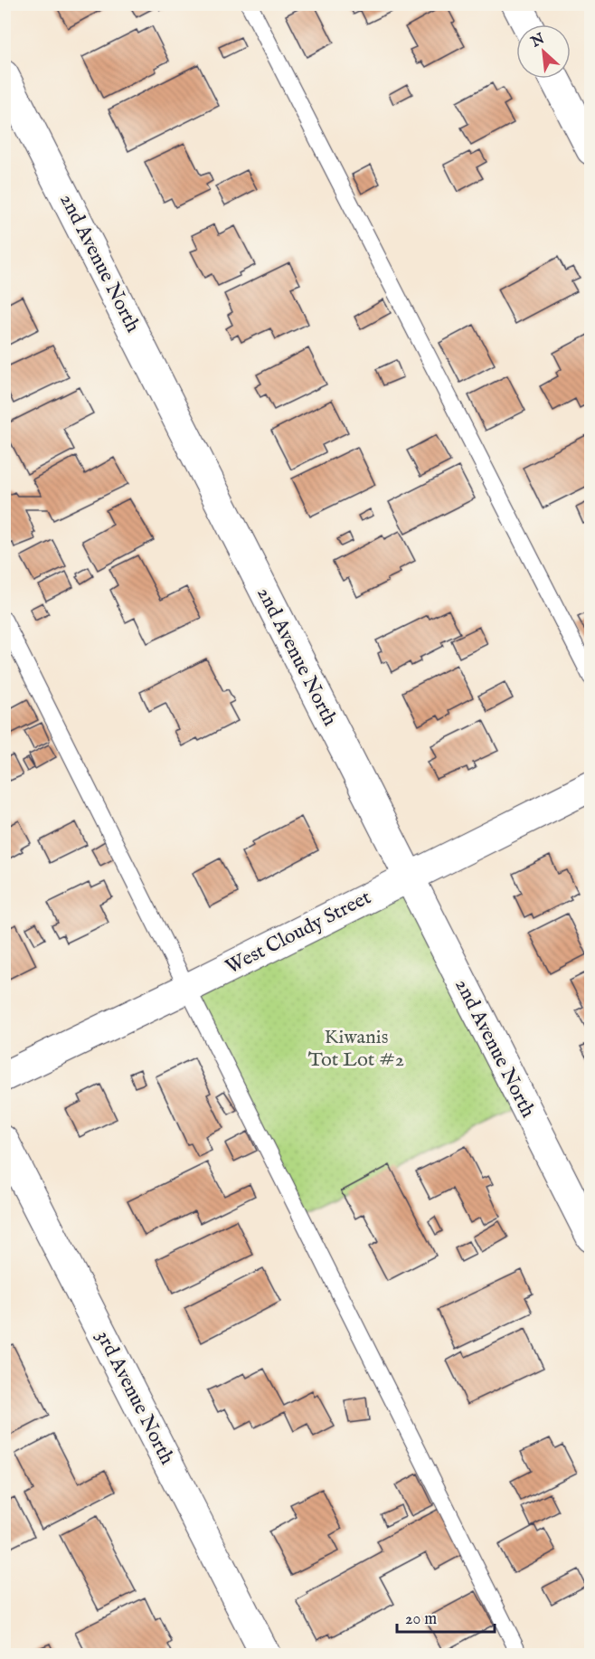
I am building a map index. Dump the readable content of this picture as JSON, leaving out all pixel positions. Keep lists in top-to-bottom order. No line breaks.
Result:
{"streets":{"street":["2nd Avenue North","West Cloudy Street","3rd Avenue North"]},"crossings":[["2nd Avenue North","West Cloudy Street"]],"parks":["Kiwanis Tot Lot #2"],"scale_bar":"20 m","north":"top left"}
